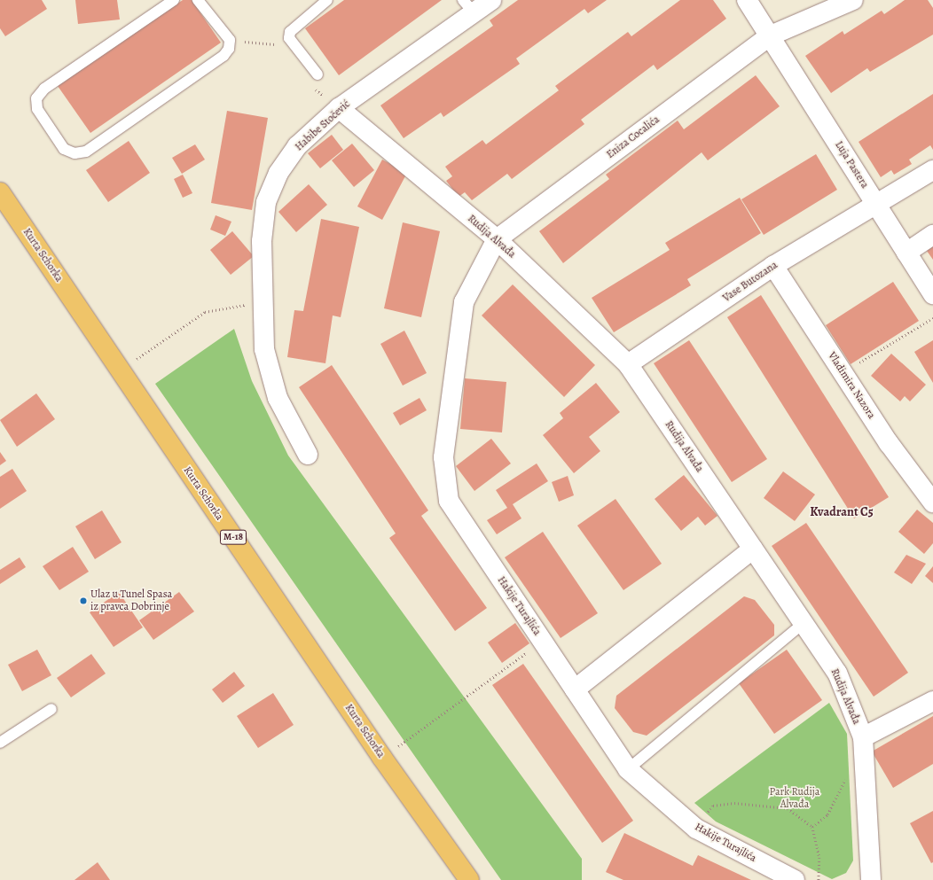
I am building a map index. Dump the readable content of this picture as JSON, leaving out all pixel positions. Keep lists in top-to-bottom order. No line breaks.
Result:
{"streets":{"main road":["Kurta Schorka","M-18"],"street":["Habibe Stočević","Eniza Cocalića","Luja Pastera","Rudija Alvađa","Vase Butozana","Vladimira Nazora","Hakije Turajlića"]},"crossings":[["Habibe Stočević","Rudija Alvađa"],["Eniza Cocalića","Luja Pastera"],["Eniza Cocalića","Rudija Alvađa"],["Eniza Cocalića","Hakije Turajlića"],["Luja Pastera","Vase Butozana"],["Rudija Alvađa","Vase Butozana"],["Rudija Alvađa","Hakije Turajlića"],["Vase Butozana","Vladimira Nazora"]],"districts":["Kvadrant C5"],"parks":["Park Rudija Alvađa"],"places":["Ulaz u Tunel Spasa iz pravca Dobrinje"]}
